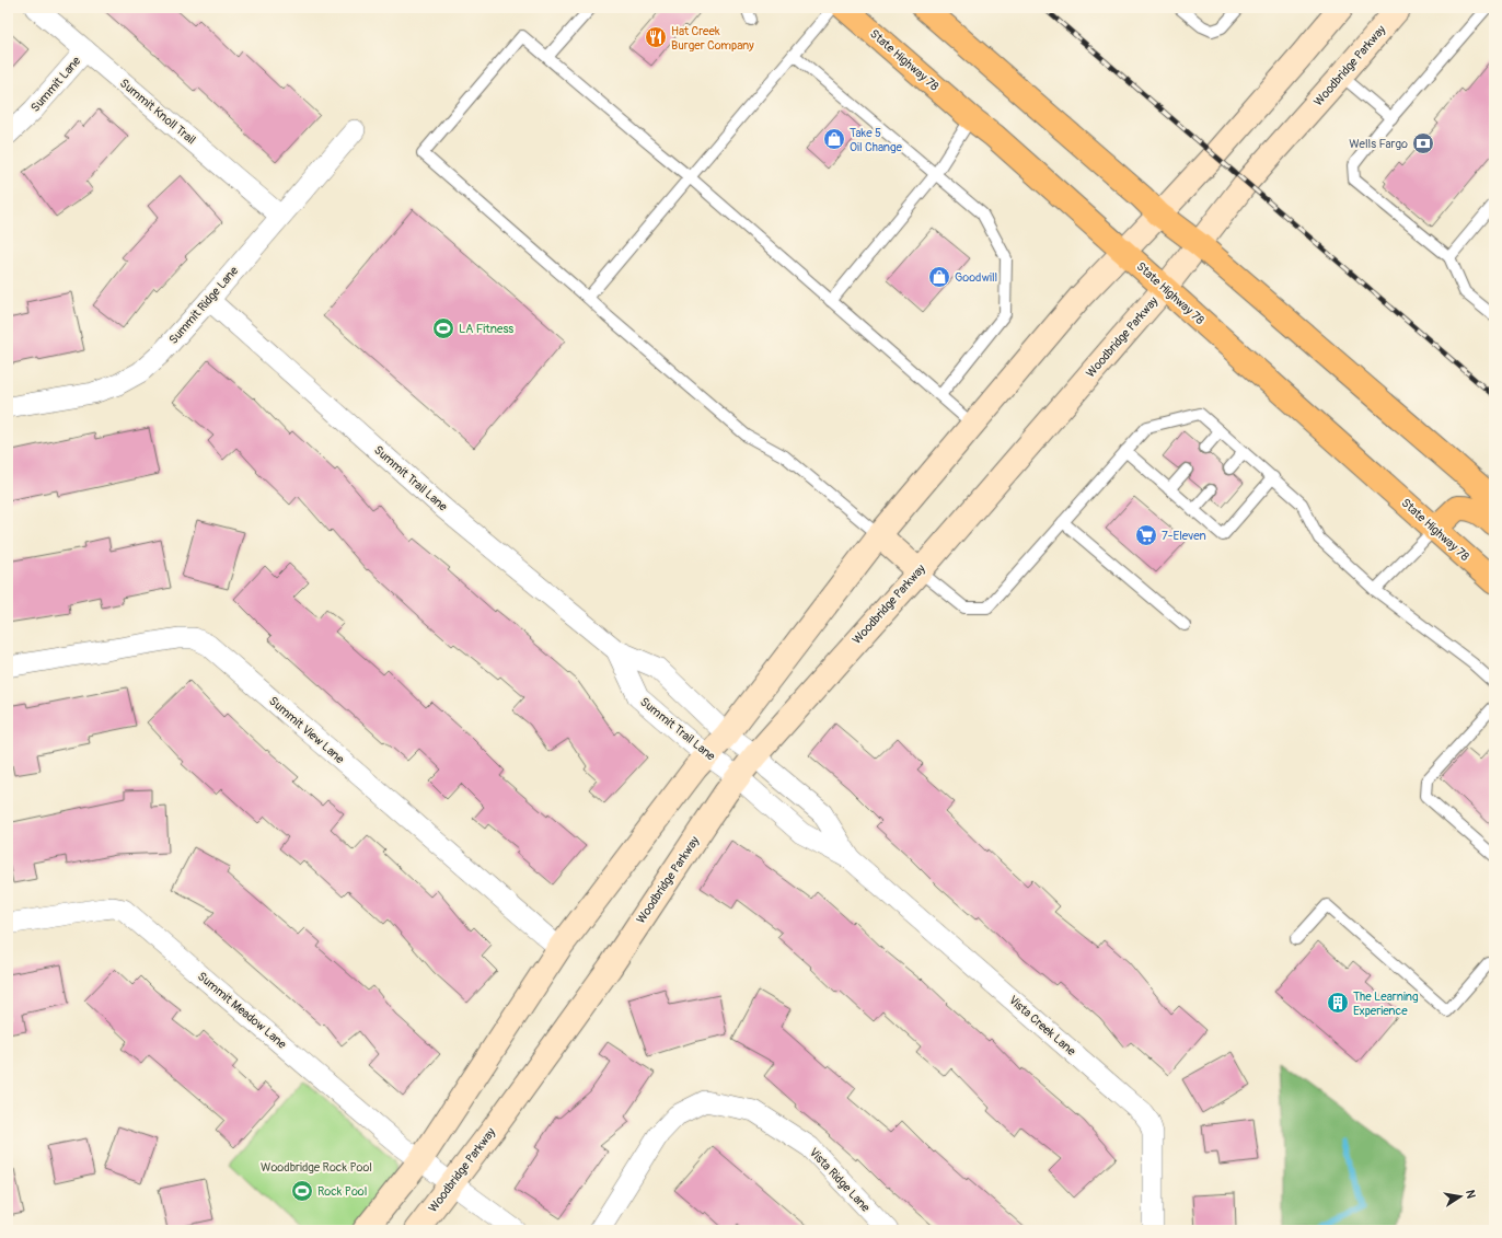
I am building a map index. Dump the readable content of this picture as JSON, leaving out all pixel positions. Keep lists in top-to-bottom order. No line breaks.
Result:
{"streets":{"main road":["State Highway 78","Woodbridge Parkway"],"street":["Summit Lane","Summit Knoll Trail","Summit Ridge Lane","Summit Trail Lane","Summit View Lane","Summit Meadow Lane","Vista Creek Lane","Vista Ridge Lane"]},"crossings":[["State Highway 78","Woodbridge Parkway"],["Woodbridge Parkway","Summit Trail Lane"],["Woodbridge Parkway","Summit Meadow Lane"],["Woodbridge Parkway","Vista Creek Lane"],["Summit Lane","Summit Knoll Trail"],["Summit Knoll Trail","Summit Ridge Lane"],["Summit Ridge Lane","Summit Trail Lane"],["Summit Trail Lane","Vista Creek Lane"]],"parks":["Woodbridge Rock Pool"],"places":{"restaurant":["Hat Creek Burger Company"],"shop":["Take 5 Oil Change","Goodwill"],"bank":["Wells Fargo"],"sports":["LA Fitness","Rock Pool"],"supermarket":["7-Eleven"],"building":["The Learning Experience"]},"north":"right"}
